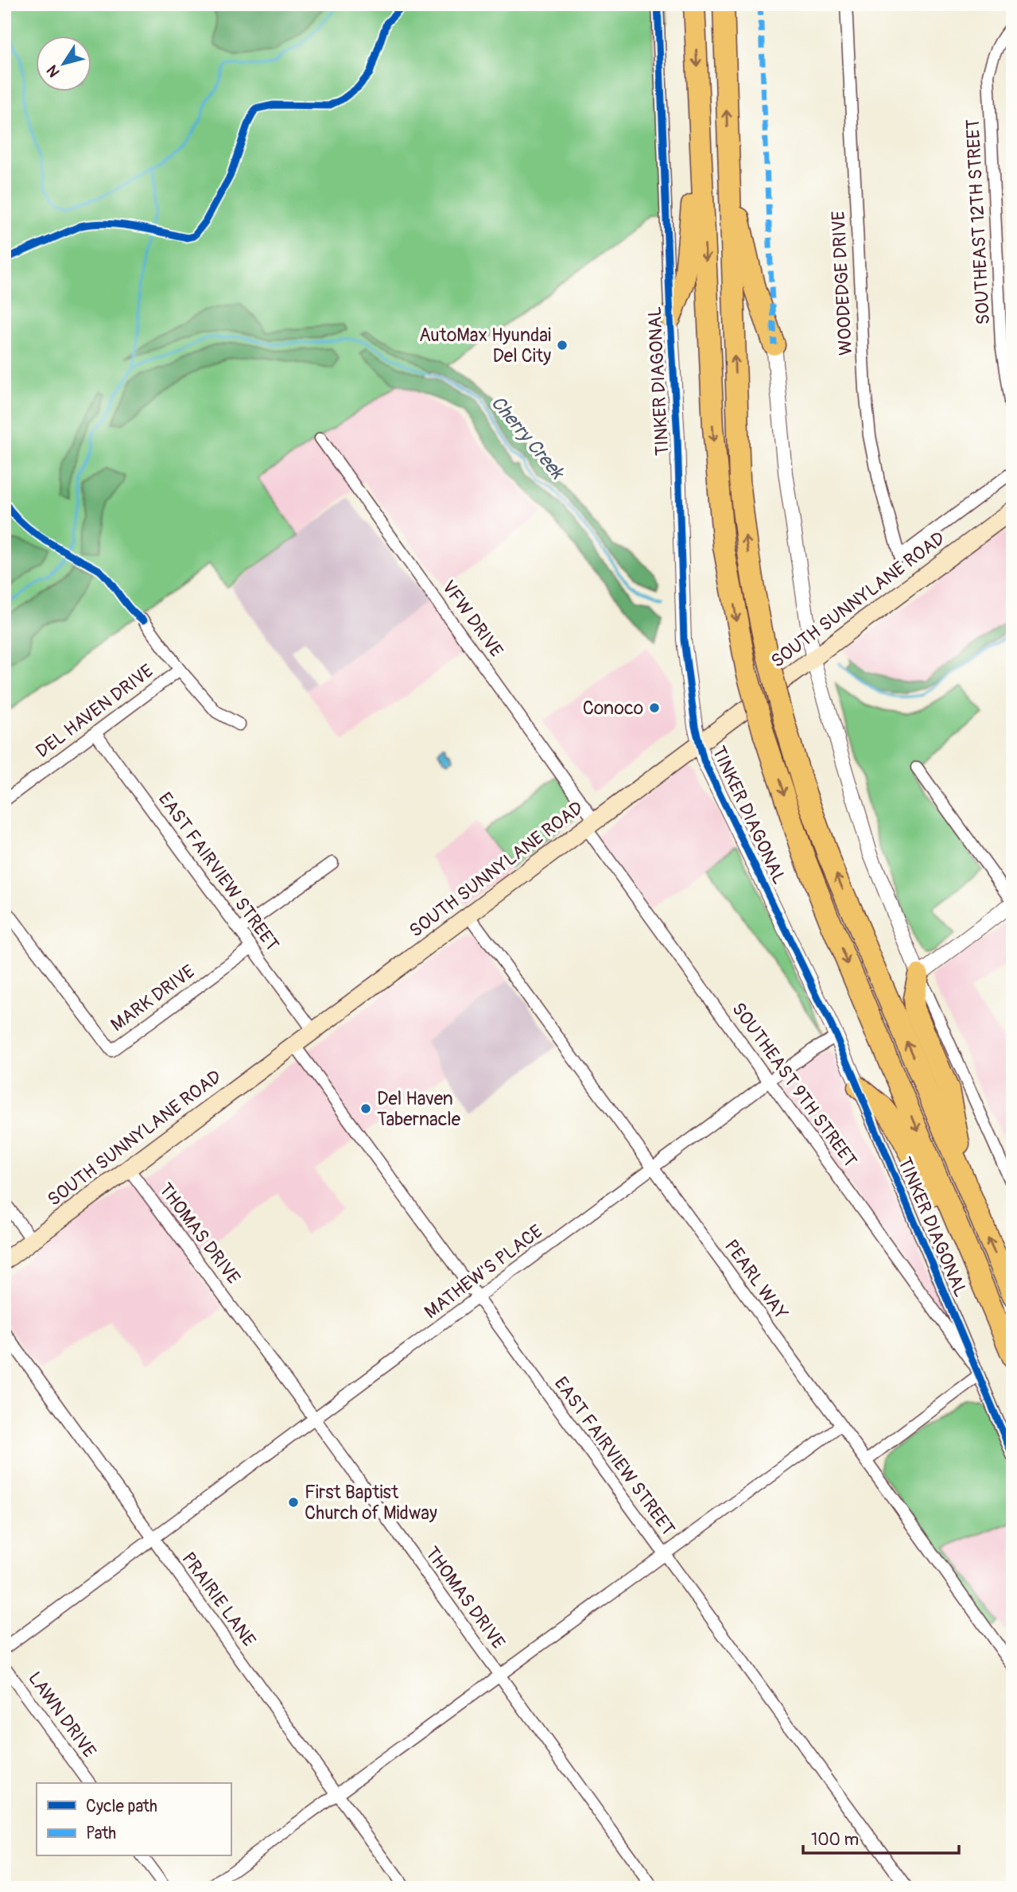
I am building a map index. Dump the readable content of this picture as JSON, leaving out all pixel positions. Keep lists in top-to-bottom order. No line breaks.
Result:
{"streets":{"highway":["TINKER DIAGONAL"],"main road":["SOUTH SUNNYLANE ROAD"],"street":["SOUTHEAST 12TH STREET","WOODEDGE DRIVE","VFW DRIVE","DEL HAVEN DRIVE","EAST FAIRVIEW STREET","MARK DRIVE","SOUTHEAST 9TH STREET","THOMAS DRIVE","MATHEW'S PLACE","PEARL WAY","PRAIRIE LANE","LAWN DRIVE"]},"crossings":[["WOODEDGE DRIVE","SOUTH SUNNYLANE ROAD"],["TINKER DIAGONAL","SOUTH SUNNYLANE ROAD"],["TINKER DIAGONAL","SOUTHEAST 9TH STREET"],["TINKER DIAGONAL","MATHEW'S PLACE"],["SOUTH SUNNYLANE ROAD","VFW DRIVE"],["SOUTH SUNNYLANE ROAD","EAST FAIRVIEW STREET"],["SOUTH SUNNYLANE ROAD","SOUTHEAST 9TH STREET"],["SOUTH SUNNYLANE ROAD","THOMAS DRIVE"],["SOUTH SUNNYLANE ROAD","PEARL WAY"],["VFW DRIVE","SOUTHEAST 9TH STREET"],["DEL HAVEN DRIVE","EAST FAIRVIEW STREET"],["EAST FAIRVIEW STREET","MARK DRIVE"],["EAST FAIRVIEW STREET","MATHEW'S PLACE"],["SOUTHEAST 9TH STREET","MATHEW'S PLACE"],["THOMAS DRIVE","MATHEW'S PLACE"],["MATHEW'S PLACE","PEARL WAY"],["MATHEW'S PLACE","PRAIRIE LANE"]],"water":["Cherry Creek"],"places":["AutoMax Hyundai Del City","Conoco","Del Haven Tabernacle","First Baptist Church of Midway"],"legend":["Cycle path","Path"],"scale_bar":"100 m","north":"bottom left"}
